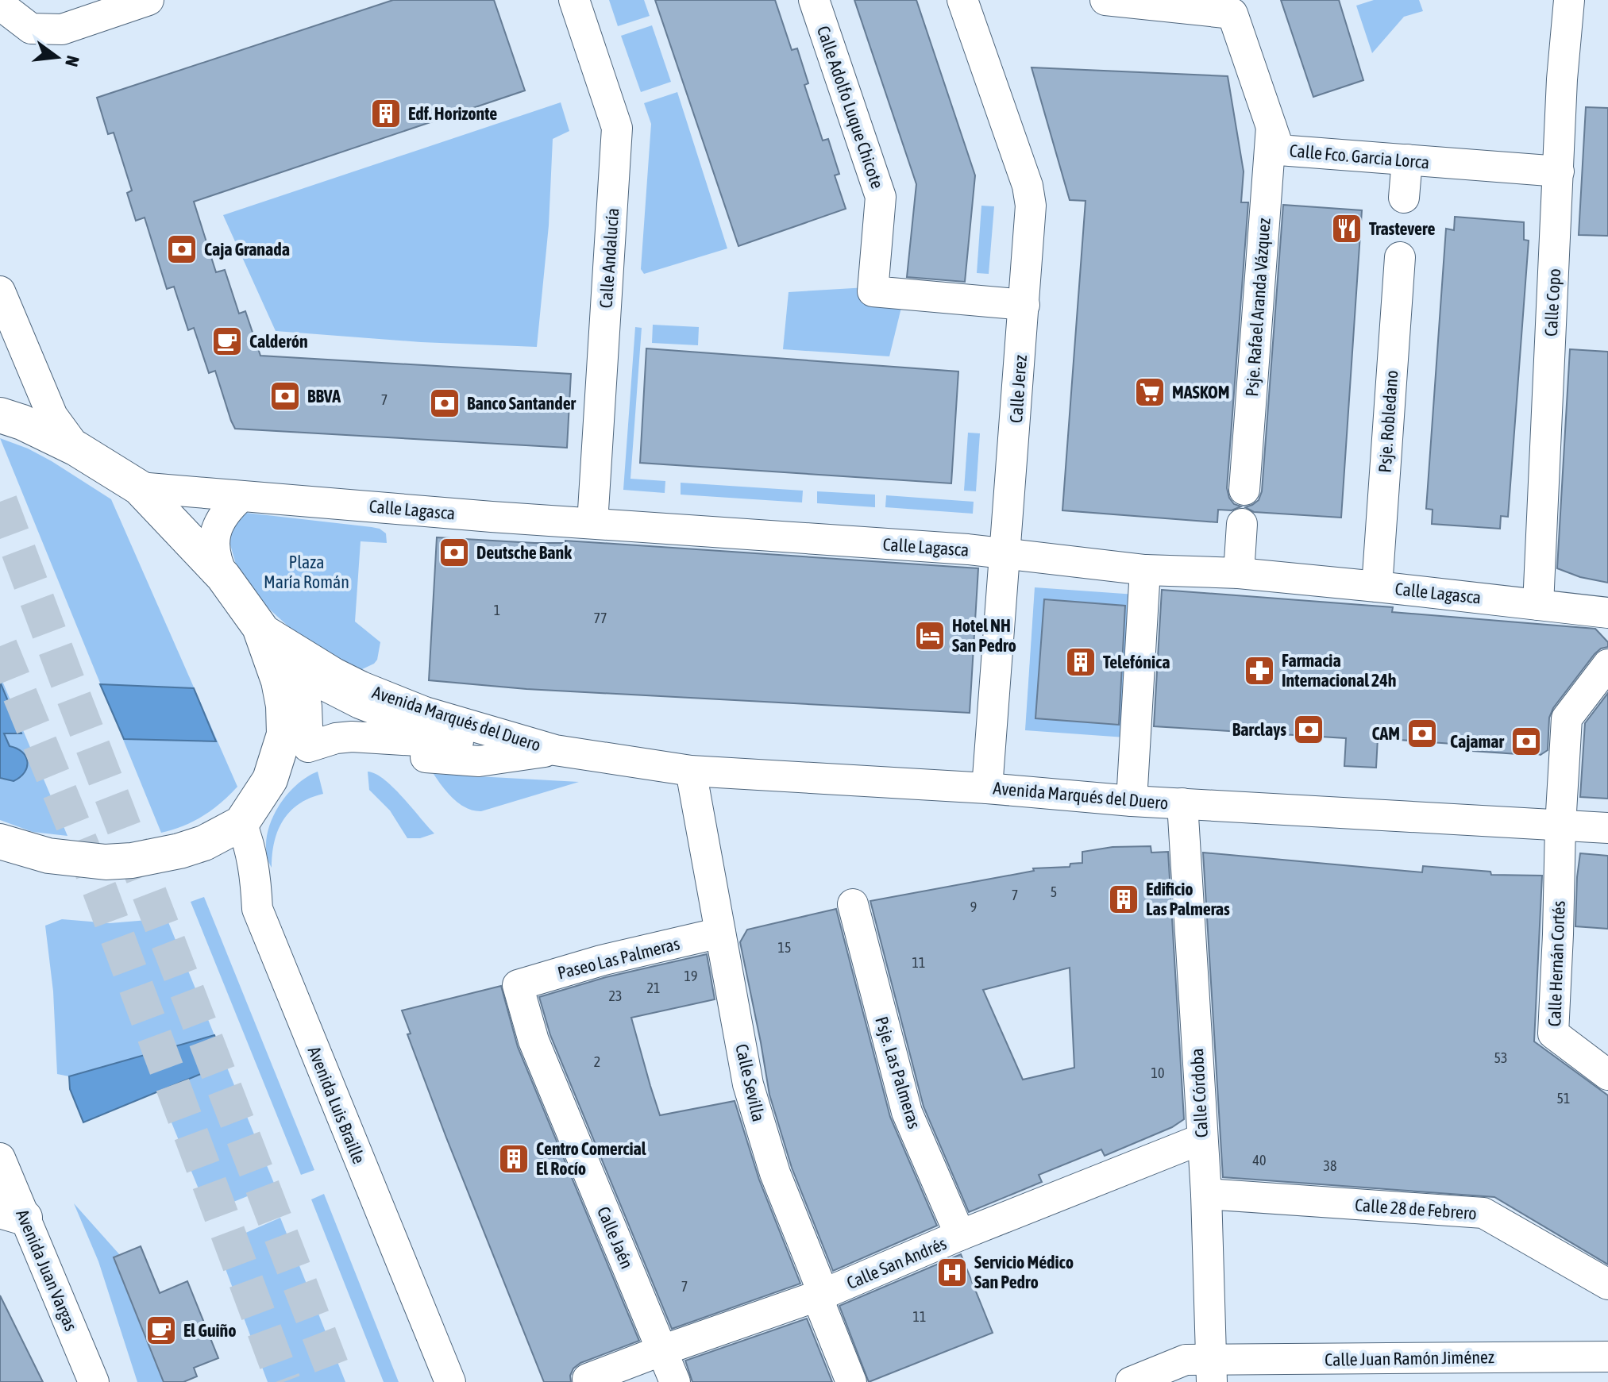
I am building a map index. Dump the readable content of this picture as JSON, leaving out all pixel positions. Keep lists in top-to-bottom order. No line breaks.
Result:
{"streets":{"street":["Calle Adolfo Luque Chicote","Calle Fco. Garcia Lorca","Calle Andalucía","Calle Copo","Psje. Rafael Aranda Vázquez","Calle Jerez","Psje. Robledano","Calle Lagasca","Avenida Marqués del Duero","Paseo Las Palmeras","Calle Hernán Cortés","Psje. Las Palmeras","Calle Sevilla","Calle Córdoba","Avenida Luis Braille","Calle 28 de Febrero","Calle Jaén","Calle San Andrés","Avenida Juan Vargas","Calle Juan Ramón Jiménez"]},"crossings":[["Calle Adolfo Luque Chicote","Calle Jerez"],["Calle Fco. Garcia Lorca","Calle Copo"],["Calle Fco. Garcia Lorca","Psje. Rafael Aranda Vázquez"],["Calle Andalucía","Calle Lagasca"],["Calle Copo","Calle Lagasca"],["Calle Jerez","Calle Lagasca"],["Calle Jerez","Avenida Marqués del Duero"],["Psje. Robledano","Calle Lagasca"],["Avenida Marqués del Duero","Calle Hernán Cortés"],["Avenida Marqués del Duero","Calle Sevilla"],["Avenida Marqués del Duero","Calle Córdoba"],["Paseo Las Palmeras","Calle Sevilla"],["Paseo Las Palmeras","Calle Jaén"],["Psje. Las Palmeras","Calle San Andrés"],["Calle Sevilla","Calle San Andrés"],["Calle Córdoba","Calle 28 de Febrero"],["Calle Córdoba","Calle San Andrés"],["Calle Córdoba","Calle Juan Ramón Jiménez"],["Calle Jaén","Calle San Andrés"]],"parks":["Plaza María Román"],"places":{"building":["Edf. Horizonte","Telefónica","Edificio Las Palmeras","Centro Comercial El Rocío"],"restaurant":["Trastevere"],"bank":["Caja Granada","BBVA","Banco Santander","Deutsche Bank","Barclays","CAM","Cajamar"],"cafe":["Calderón","El Guiño"],"supermarket":["MASKOM"],"hotel":["Hotel NH San Pedro"],"pharmacy":["Farmacia Internacional 24h"],"hospital":["Servicio Médico San Pedro"]},"house_numbers":["7","1","77","5","7","9","15","11","19","21","23","53","2","10","51","40","38","7","11"],"north":"right"}
